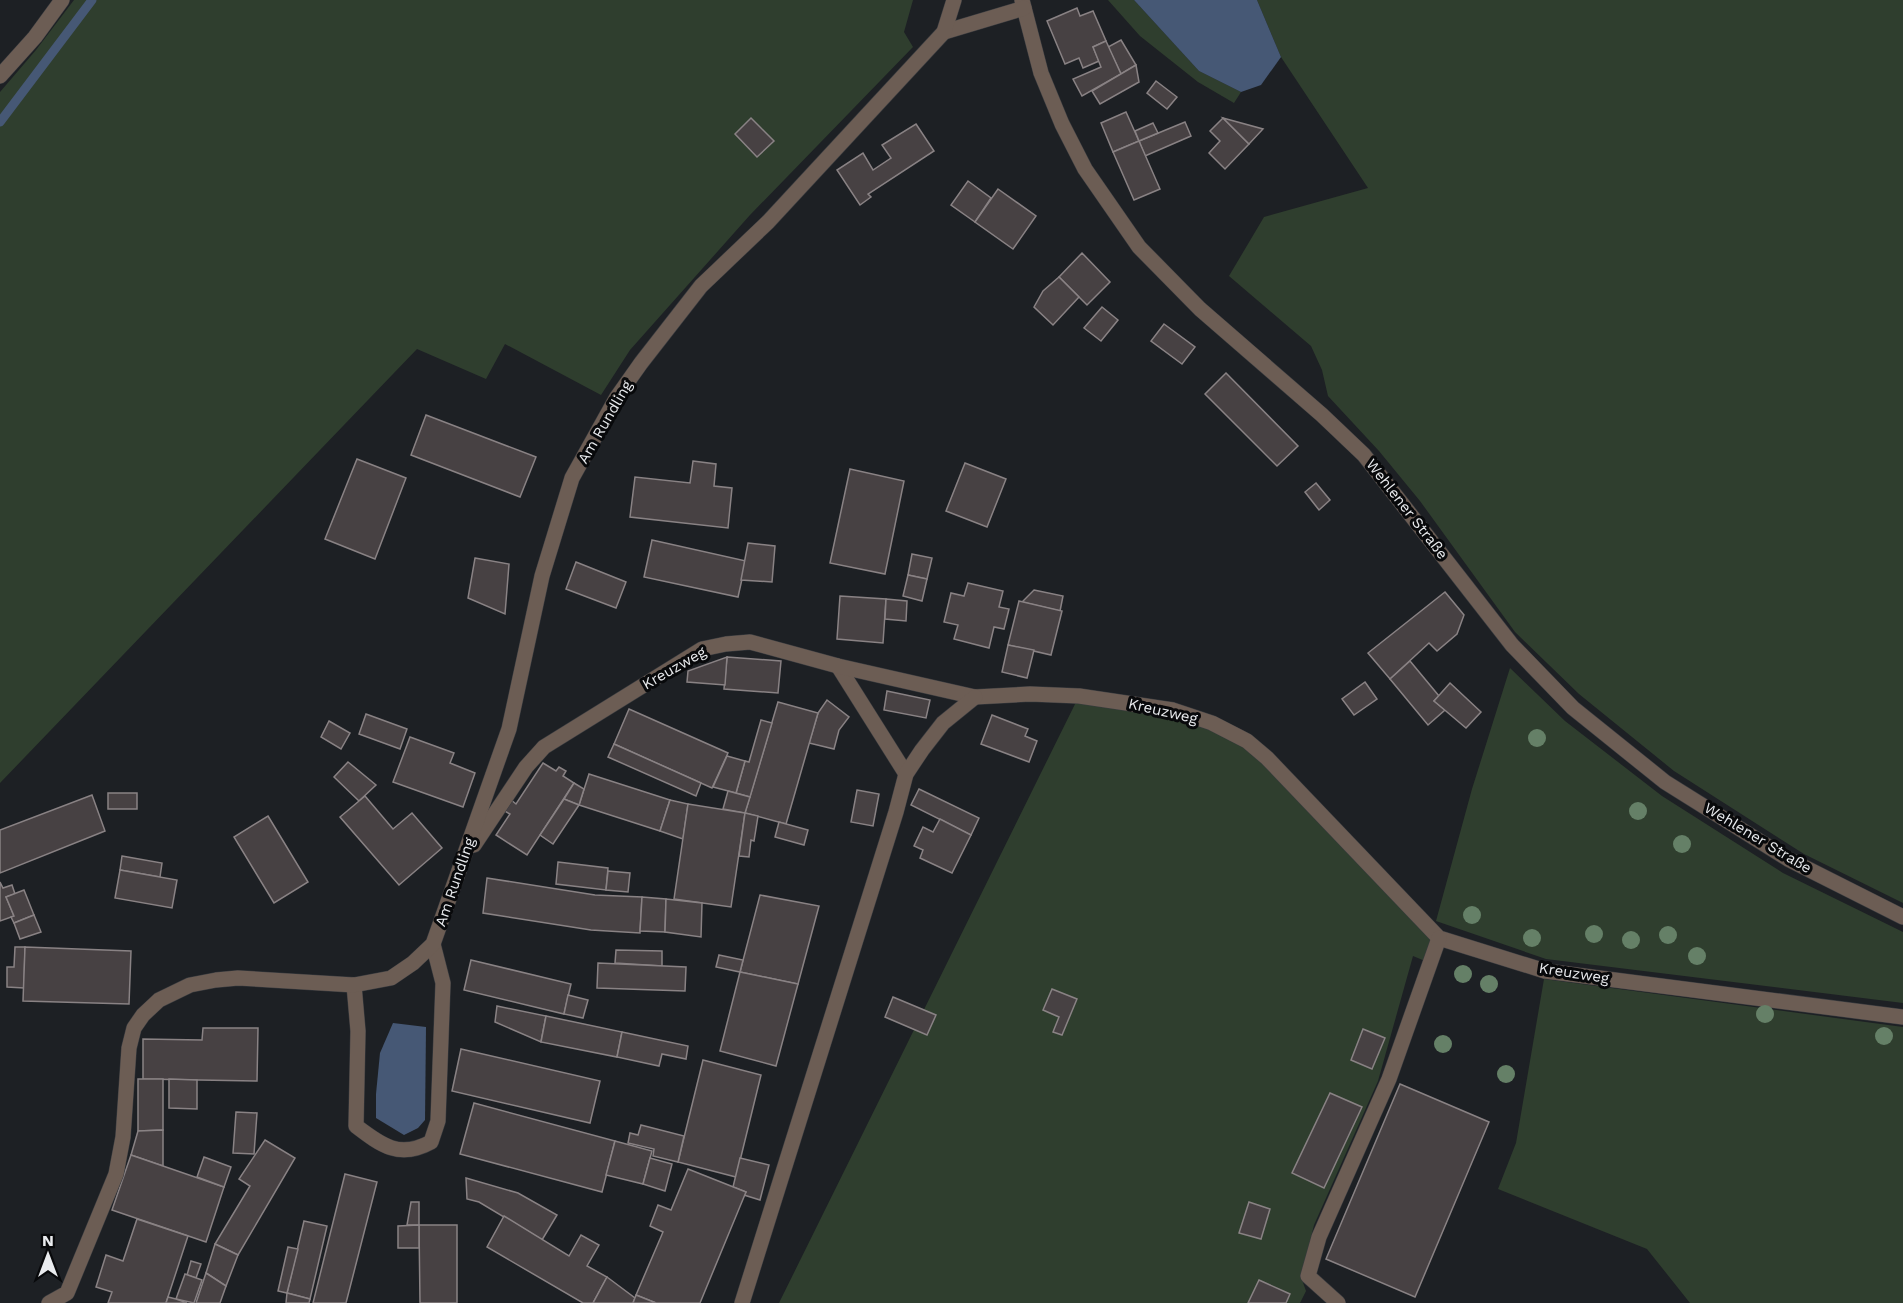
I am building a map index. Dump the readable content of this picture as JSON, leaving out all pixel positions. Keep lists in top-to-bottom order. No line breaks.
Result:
{"streets":{"street":["Am Rundling","Wehlener Straße","Kreuzweg"]},"crossings":[["Am Rundling","Kreuzweg"]],"north":"top"}
